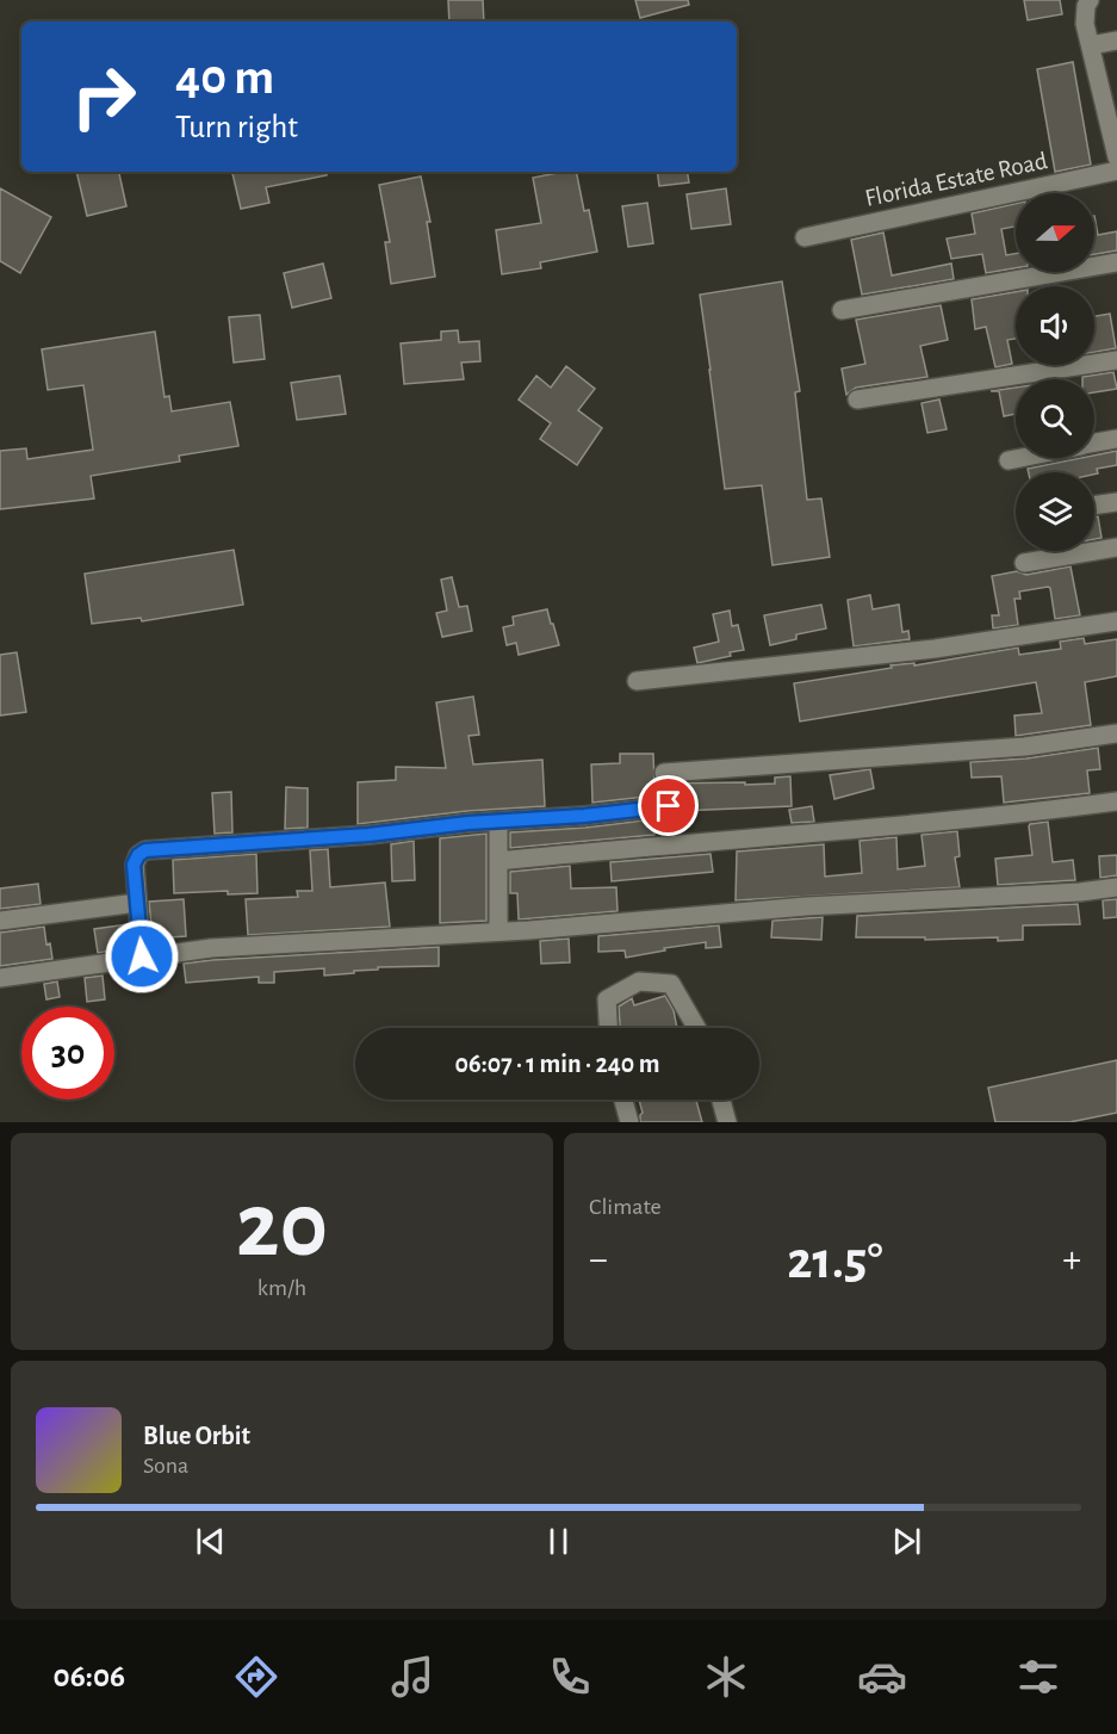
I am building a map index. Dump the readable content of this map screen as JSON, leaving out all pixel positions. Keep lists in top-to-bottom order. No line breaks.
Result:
{"streets":{"street":["Florida Estate Road"]},"north":"right","page":{"turn":["40 m","Turn right"],"limit":"30","trip":"06:07 · 1 min · 240 m","tile":[["20","km/h"],"Climate"],"heat":["−","21.5°","+"],"song":["Blue Orbit","Sona"],"tabs":"06:06"}}
